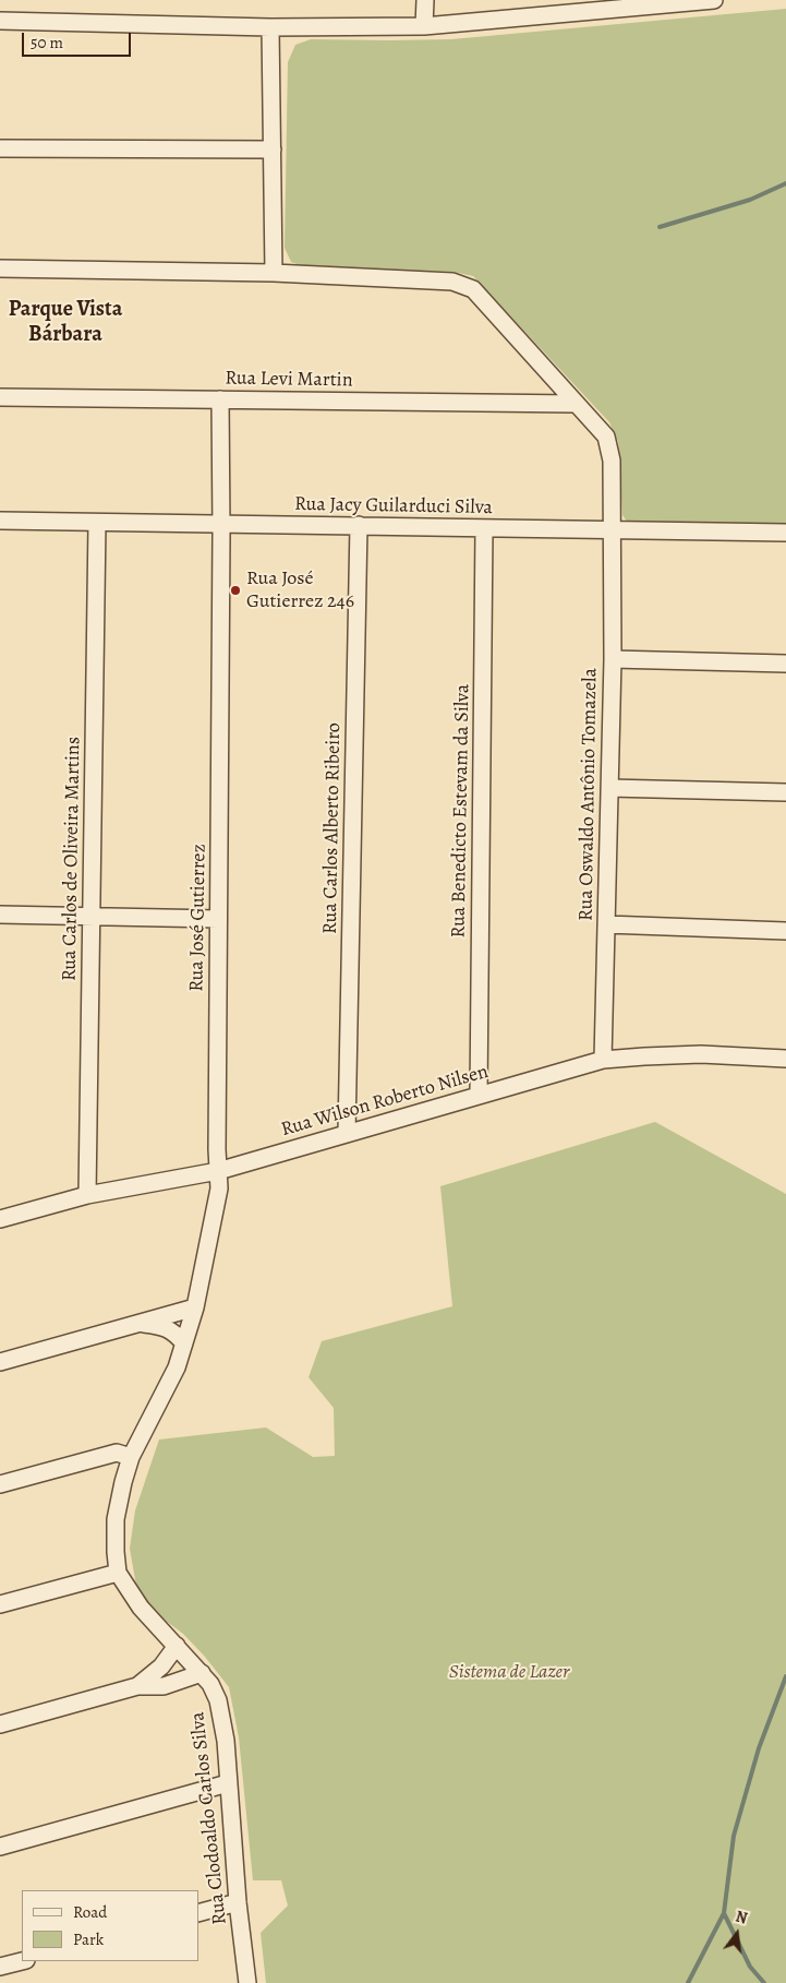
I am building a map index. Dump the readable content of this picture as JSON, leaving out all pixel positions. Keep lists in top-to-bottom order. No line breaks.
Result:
{"streets":{"street":["Rua Levi Martin","Rua Jacy Guilarduci Silva","Rua Oswaldo Antônio Tomazela","Rua Benedicto Estevam da Silva","Rua Carlos Alberto Ribeiro","Rua Carlos de Oliveira Martins","Rua José Gutierrez","Rua Wilson Roberto Nilsen","Rua Clodoaldo Carlos Silva"]},"crossings":[["Rua Levi Martin","Rua Oswaldo Antônio Tomazela"],["Rua Levi Martin","Rua José Gutierrez"],["Rua Jacy Guilarduci Silva","Rua Oswaldo Antônio Tomazela"],["Rua Jacy Guilarduci Silva","Rua Benedicto Estevam da Silva"],["Rua Jacy Guilarduci Silva","Rua Carlos Alberto Ribeiro"],["Rua Jacy Guilarduci Silva","Rua Carlos de Oliveira Martins"],["Rua Jacy Guilarduci Silva","Rua José Gutierrez"],["Rua Oswaldo Antônio Tomazela","Rua Wilson Roberto Nilsen"],["Rua Benedicto Estevam da Silva","Rua Wilson Roberto Nilsen"],["Rua Carlos Alberto Ribeiro","Rua Wilson Roberto Nilsen"],["Rua Carlos de Oliveira Martins","Rua Wilson Roberto Nilsen"],["Rua José Gutierrez","Rua Wilson Roberto Nilsen"],["Rua José Gutierrez","Rua Clodoaldo Carlos Silva"]],"districts":["Parque Vista Bárbara"],"parks":["Sistema de Lazer"],"places":["Rua José Gutierrez 246"],"legend":["Road","Park"],"scale_bar":"50 m","north":"top"}
